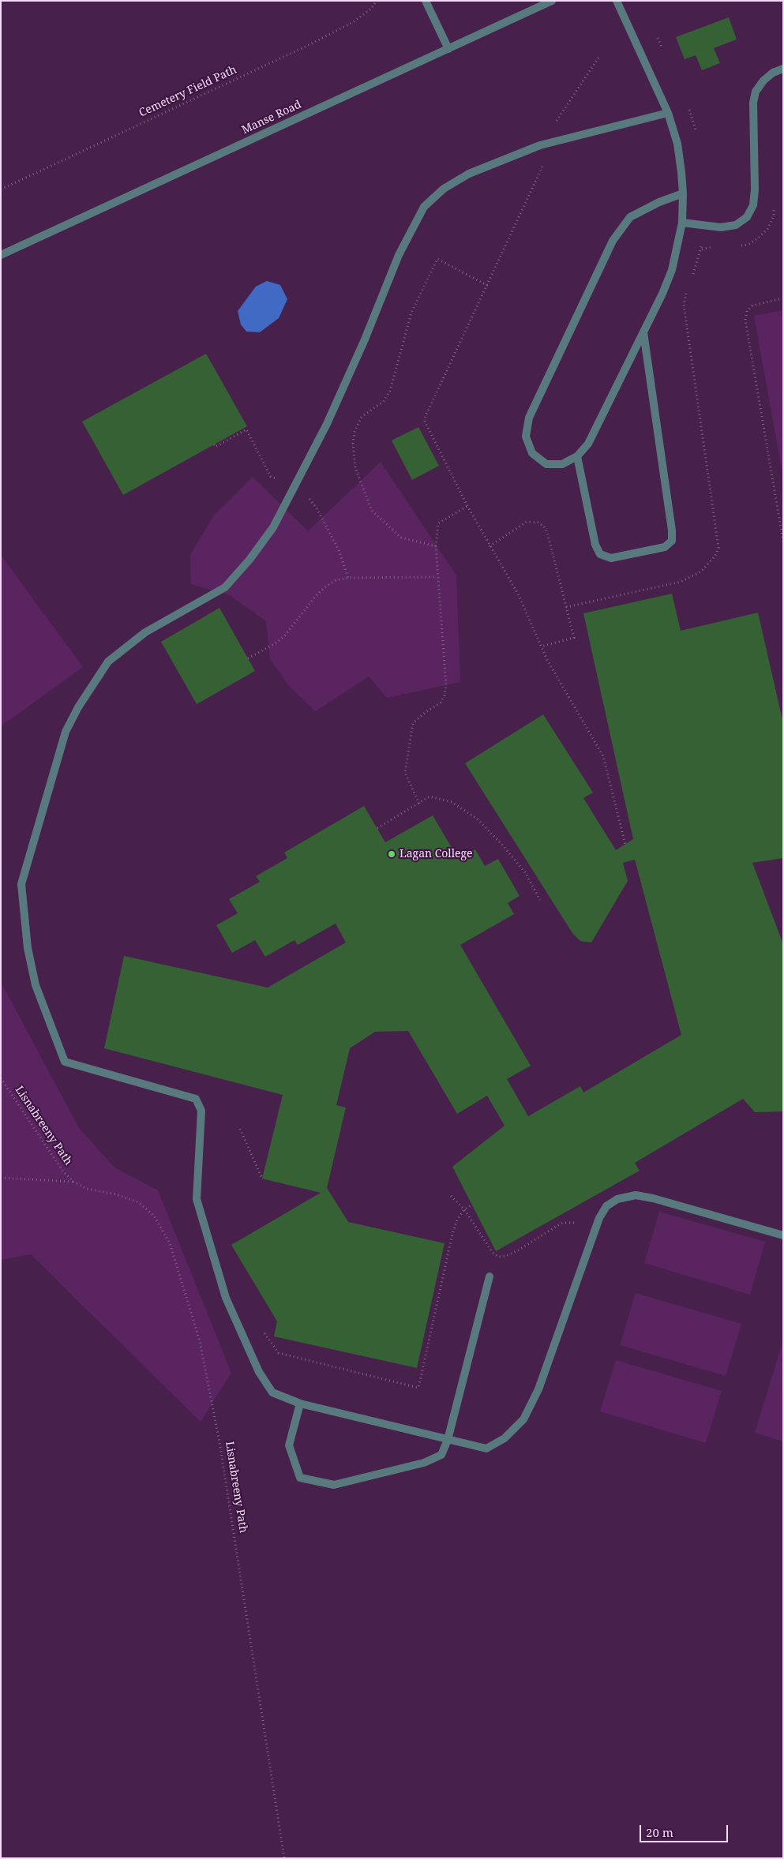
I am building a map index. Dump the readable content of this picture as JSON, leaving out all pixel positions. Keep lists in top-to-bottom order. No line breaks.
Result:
{"streets":{"street":["Manse Road"],"path":["Cemetery Field Path","Lisnabreeny Path"]},"places":["Lagan College"],"scale_bar":"20 m"}
